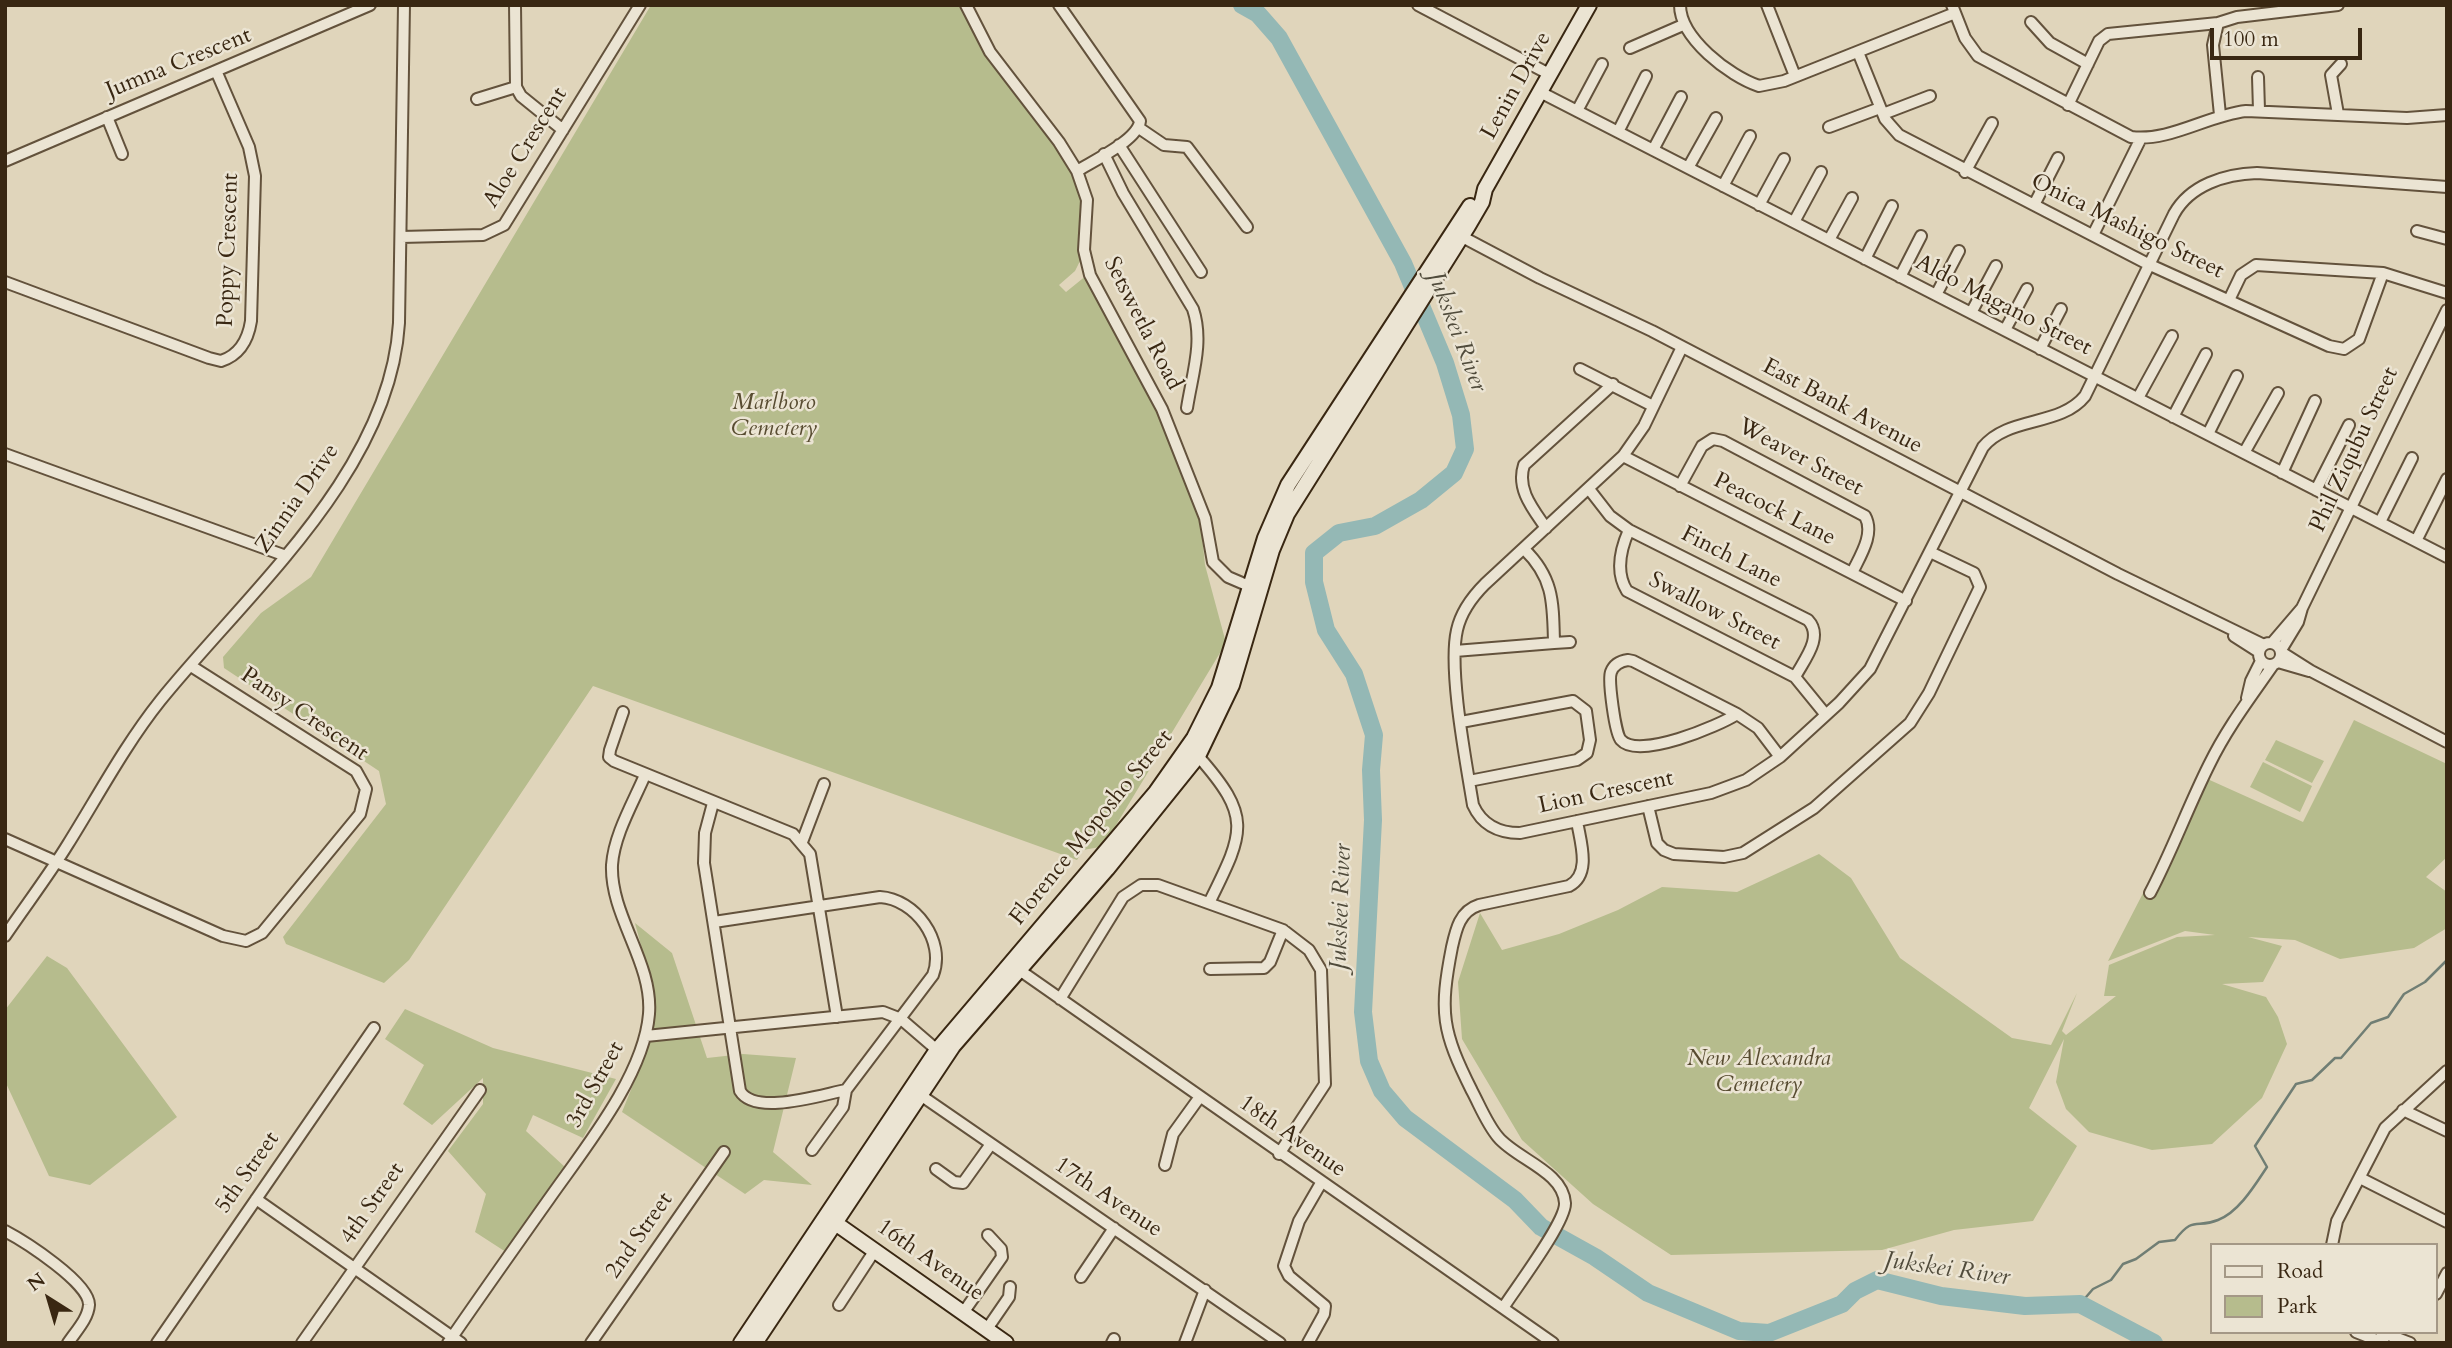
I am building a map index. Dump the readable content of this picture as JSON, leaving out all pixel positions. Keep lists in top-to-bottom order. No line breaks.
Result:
{"streets":{"street":["Jumna Crescent","Lenin Drive","Aloe Crescent","Onica Mashigo Street","Poppy Crescent","Aldo Magano Street","Setswetla Road","East Bank Avenue","Phil Ziqubu Street","Weaver Street","Zinnia Drive","Peacock Lane","Finch Lane","Swallow Street","Pansy Crescent","Lion Crescent","Florence Moposho Street","3rd Street","18th Avenue","5th Street","17th Avenue","4th Street","2nd Street","16th Avenue"]},"crossings":[["Jumna Crescent","Poppy Crescent"],["Lenin Drive","Aldo Magano Street"],["Lenin Drive","East Bank Avenue"],["Lenin Drive","Florence Moposho Street"],["Aloe Crescent","Zinnia Drive"],["Onica Mashigo Street","Lion Crescent"],["Aldo Magano Street","Phil Ziqubu Street"],["Aldo Magano Street","Lion Crescent"],["Setswetla Road","Florence Moposho Street"],["East Bank Avenue","Phil Ziqubu Street"],["East Bank Avenue","Lion Crescent"],["East Bank Avenue","Florence Moposho Street"],["Weaver Street","Peacock Lane"],["Zinnia Drive","Pansy Crescent"],["Peacock Lane","Lion Crescent"],["Finch Lane","Swallow Street"],["Finch Lane","Lion Crescent"],["Swallow Street","Lion Crescent"],["Florence Moposho Street","18th Avenue"],["Florence Moposho Street","17th Avenue"],["Florence Moposho Street","16th Avenue"]],"water":["Jukskei River"],"parks":["Marlboro Cemetery","New Alexandra Cemetery"],"legend":["Road","Park"],"scale_bar":"100 m","north":"top left"}
